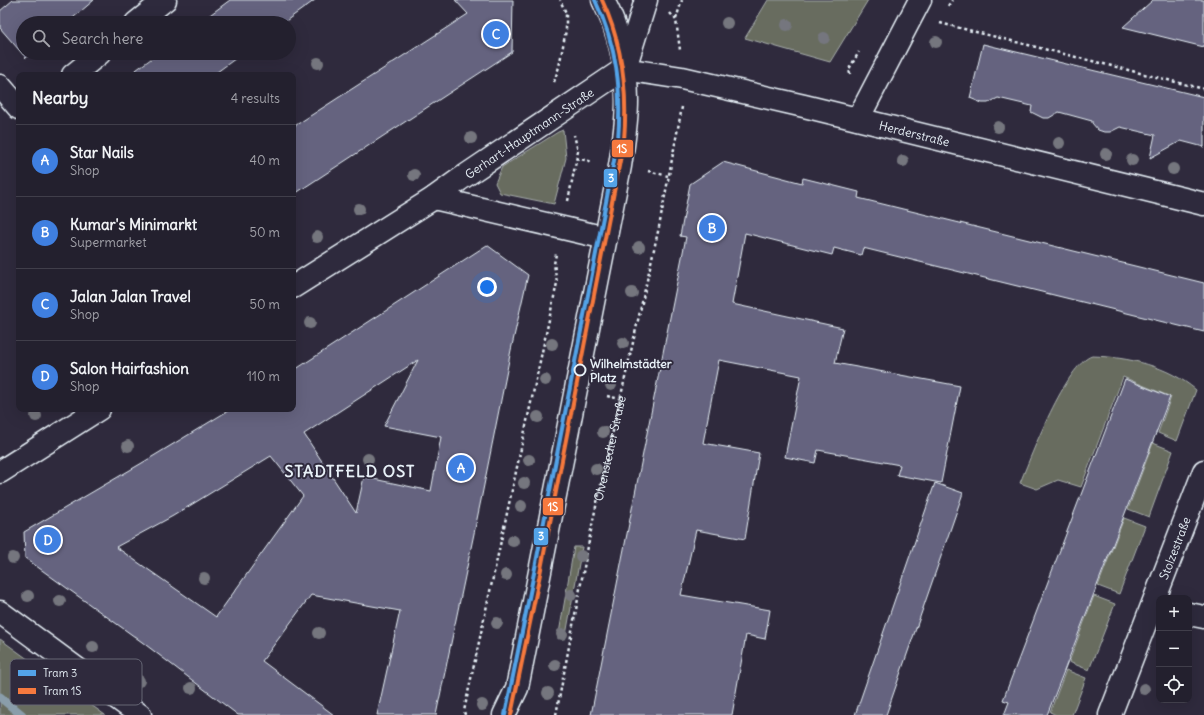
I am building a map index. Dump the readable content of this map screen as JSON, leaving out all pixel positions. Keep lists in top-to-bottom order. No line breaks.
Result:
{"streets":{"street":["Gerhart-Hauptmann-Straße","Herderstraße","Stolzestraße"],"path":["Olvenstedter Straße"]},"crossings":[["Gerhart-Hauptmann-Straße","Herderstraße"]],"districts":["STADTFELD OST"],"places":["Wilhelmstädter Platz"],"lines":["tram line 3","tram line 1S"],"legend":["Tram 3","Tram 1S"],"page":{"search":"Search here","pins":["C","B","A","D"],"heading":["Nearby","4 results"],"list":[{"mark":"A","name":"Star Nails","note":"Shop","value":"40 m"},{"mark":"B","name":"Kumar's Minimarkt","note":"Supermarket","value":"50 m"},{"mark":"C","name":"Jalan Jalan Travel","note":"Shop","value":"50 m"},{"mark":"D","name":"Salon Hairfashion","note":"Shop","value":"110 m"}],"map_buttons":["+","−"]}}
